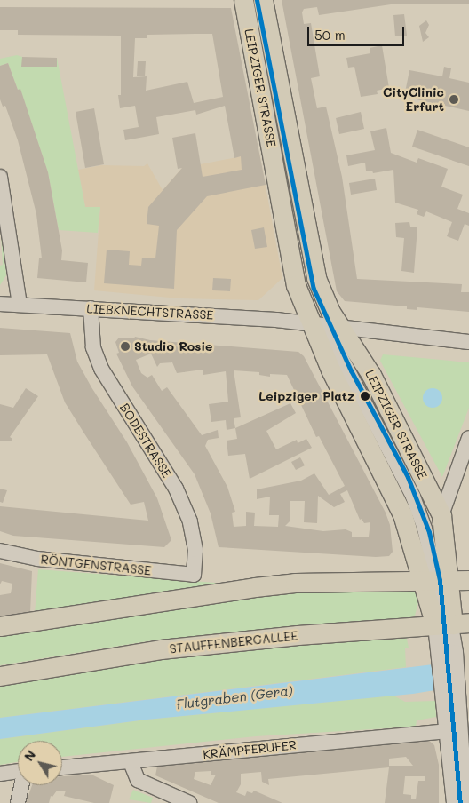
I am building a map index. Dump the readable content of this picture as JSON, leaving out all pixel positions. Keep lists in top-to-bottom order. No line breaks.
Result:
{"streets":{"main road":["LEIPZIGER STRASSE","STAUFFENBERGALLEE"],"street":["LIEBKNECHTSTRASSE","BODESTRASSE","RÖNTGENSTRASSE","KRÄMPFERUFER"]},"crossings":[["LEIPZIGER STRASSE","LIEBKNECHTSTRASSE"],["LEIPZIGER STRASSE","STAUFFENBERGALLEE"],["LIEBKNECHTSTRASSE","BODESTRASSE"],["BODESTRASSE","RÖNTGENSTRASSE"]],"water":["Flutgraben (Gera)"],"places":["CityClinic Erfurt","Studio Rosie","Leipziger Platz"],"scale_bar":"50 m","north":"top left"}
